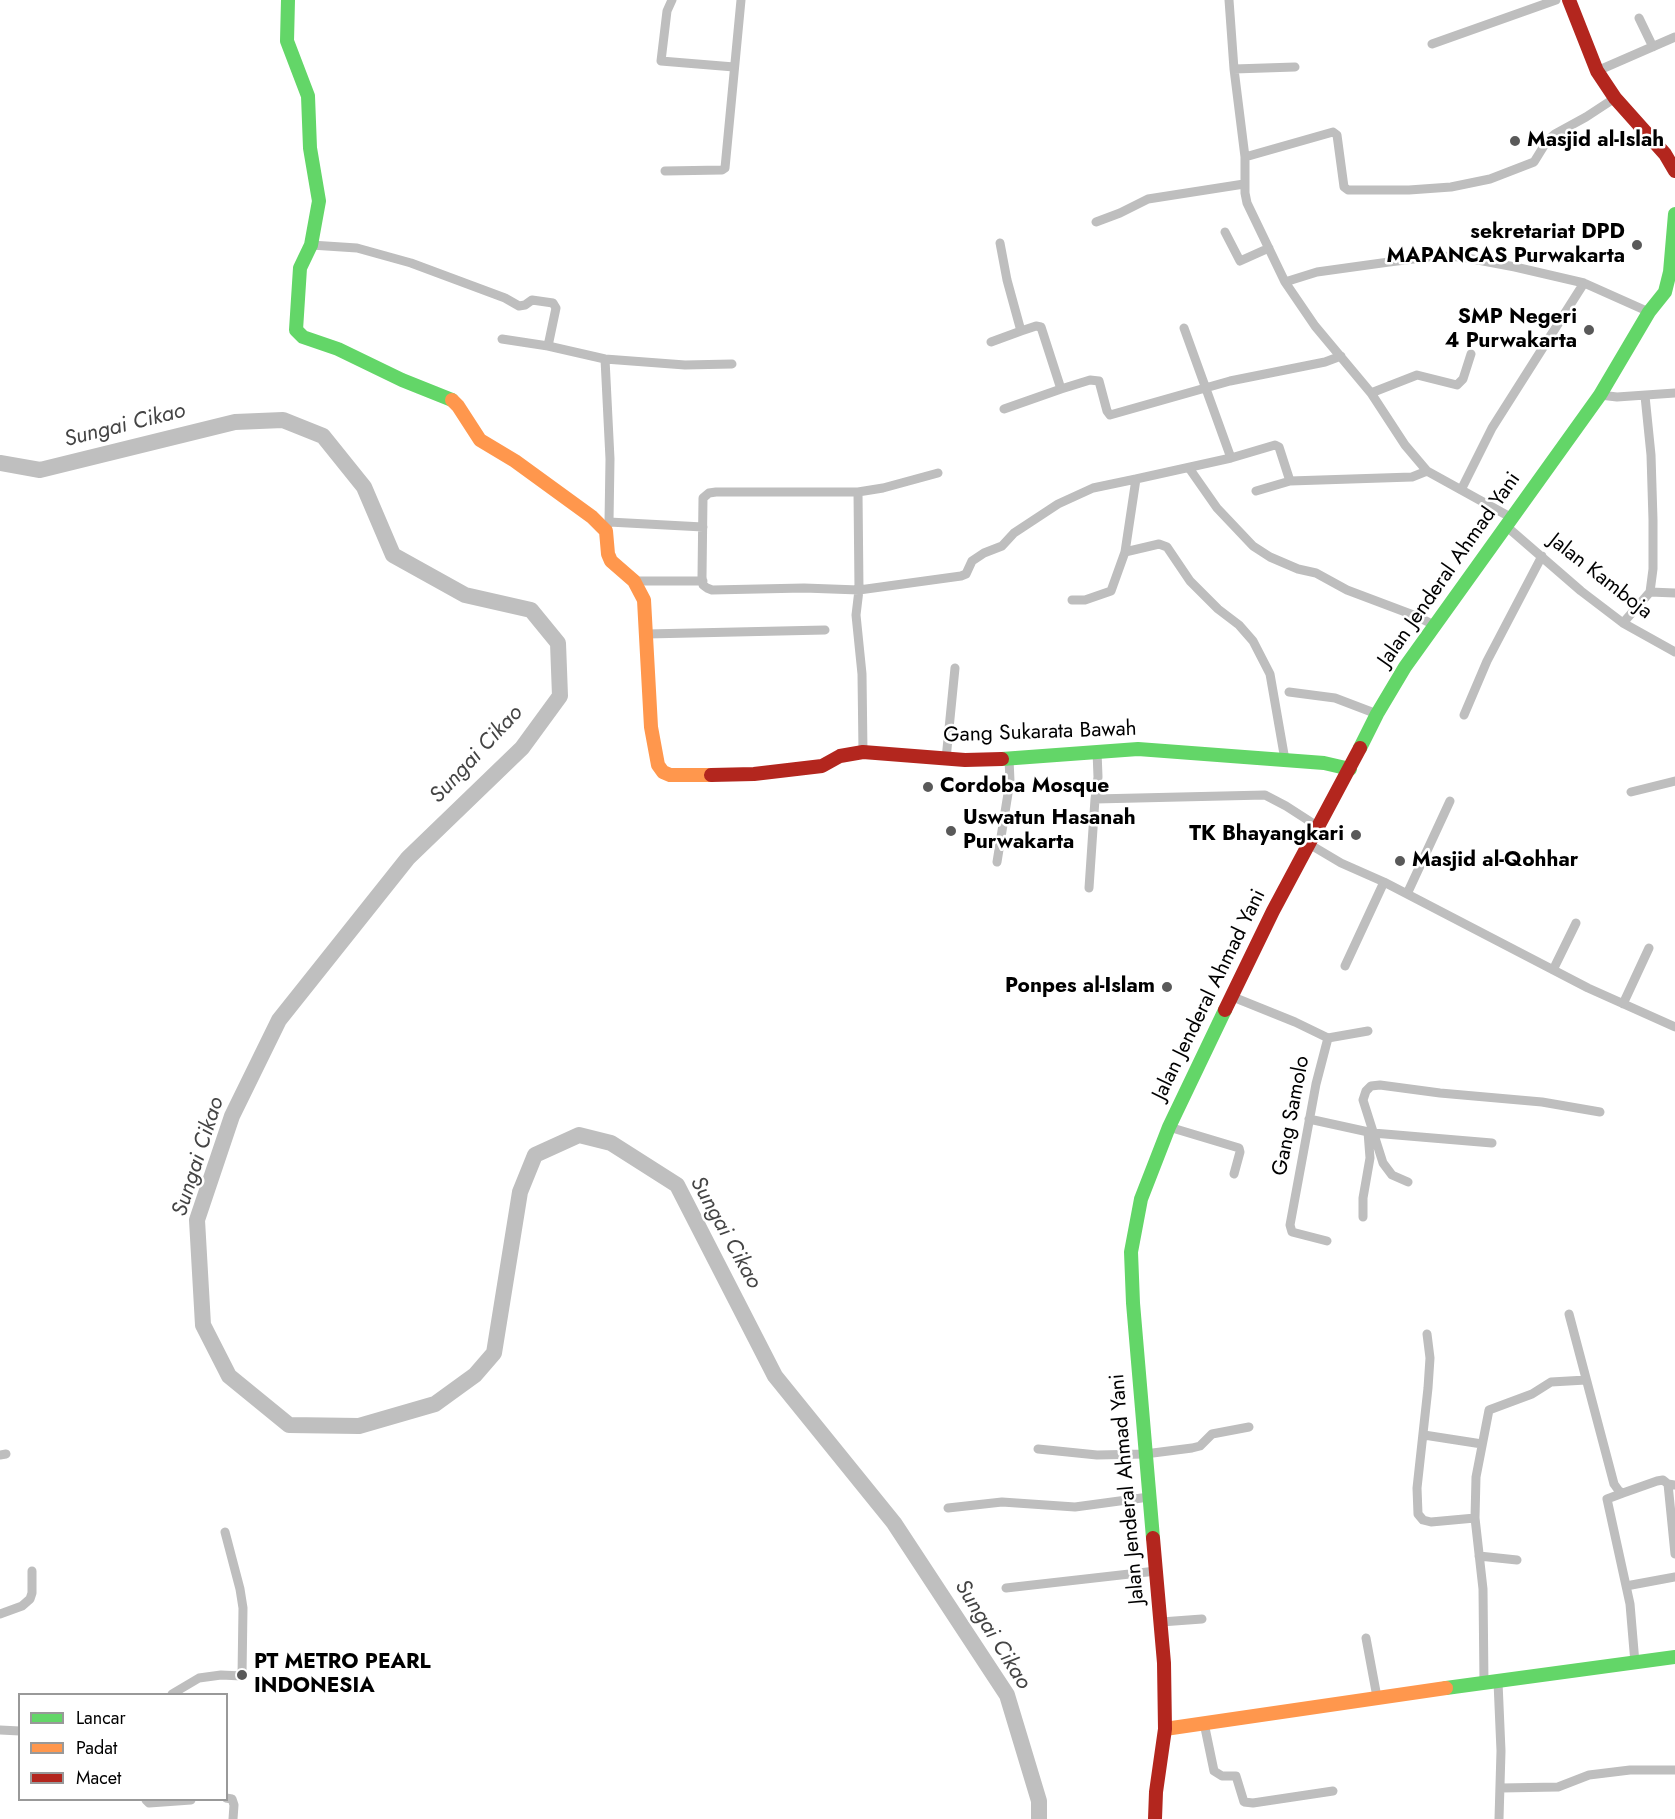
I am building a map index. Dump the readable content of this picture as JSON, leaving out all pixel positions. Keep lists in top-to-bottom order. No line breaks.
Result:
{"streets":{"main road":["Jalan Jenderal Ahmad Yani","Gang Sukarata Bawah"],"street":["Jalan Kamboja","Gang Samolo"]},"crossings":[["Jalan Jenderal Ahmad Yani","Jalan Kamboja"],["Jalan Jenderal Ahmad Yani","Gang Sukarata Bawah"],["Jalan Jenderal Ahmad Yani","Gang Samolo"]],"water":["Sungai Cikao"],"places":["Masjid al-Islah","sekretariat DPD MAPANCAS Purwakarta","SMP Negeri 4 Purwakarta","Cordoba Mosque","Uswatun Hasanah Purwakarta","TK Bhayangkari","Masjid al-Qohhar","Ponpes al-Islam","PT METRO PEARL INDONESIA"],"legend":["Lancar","Padat","Macet"]}
